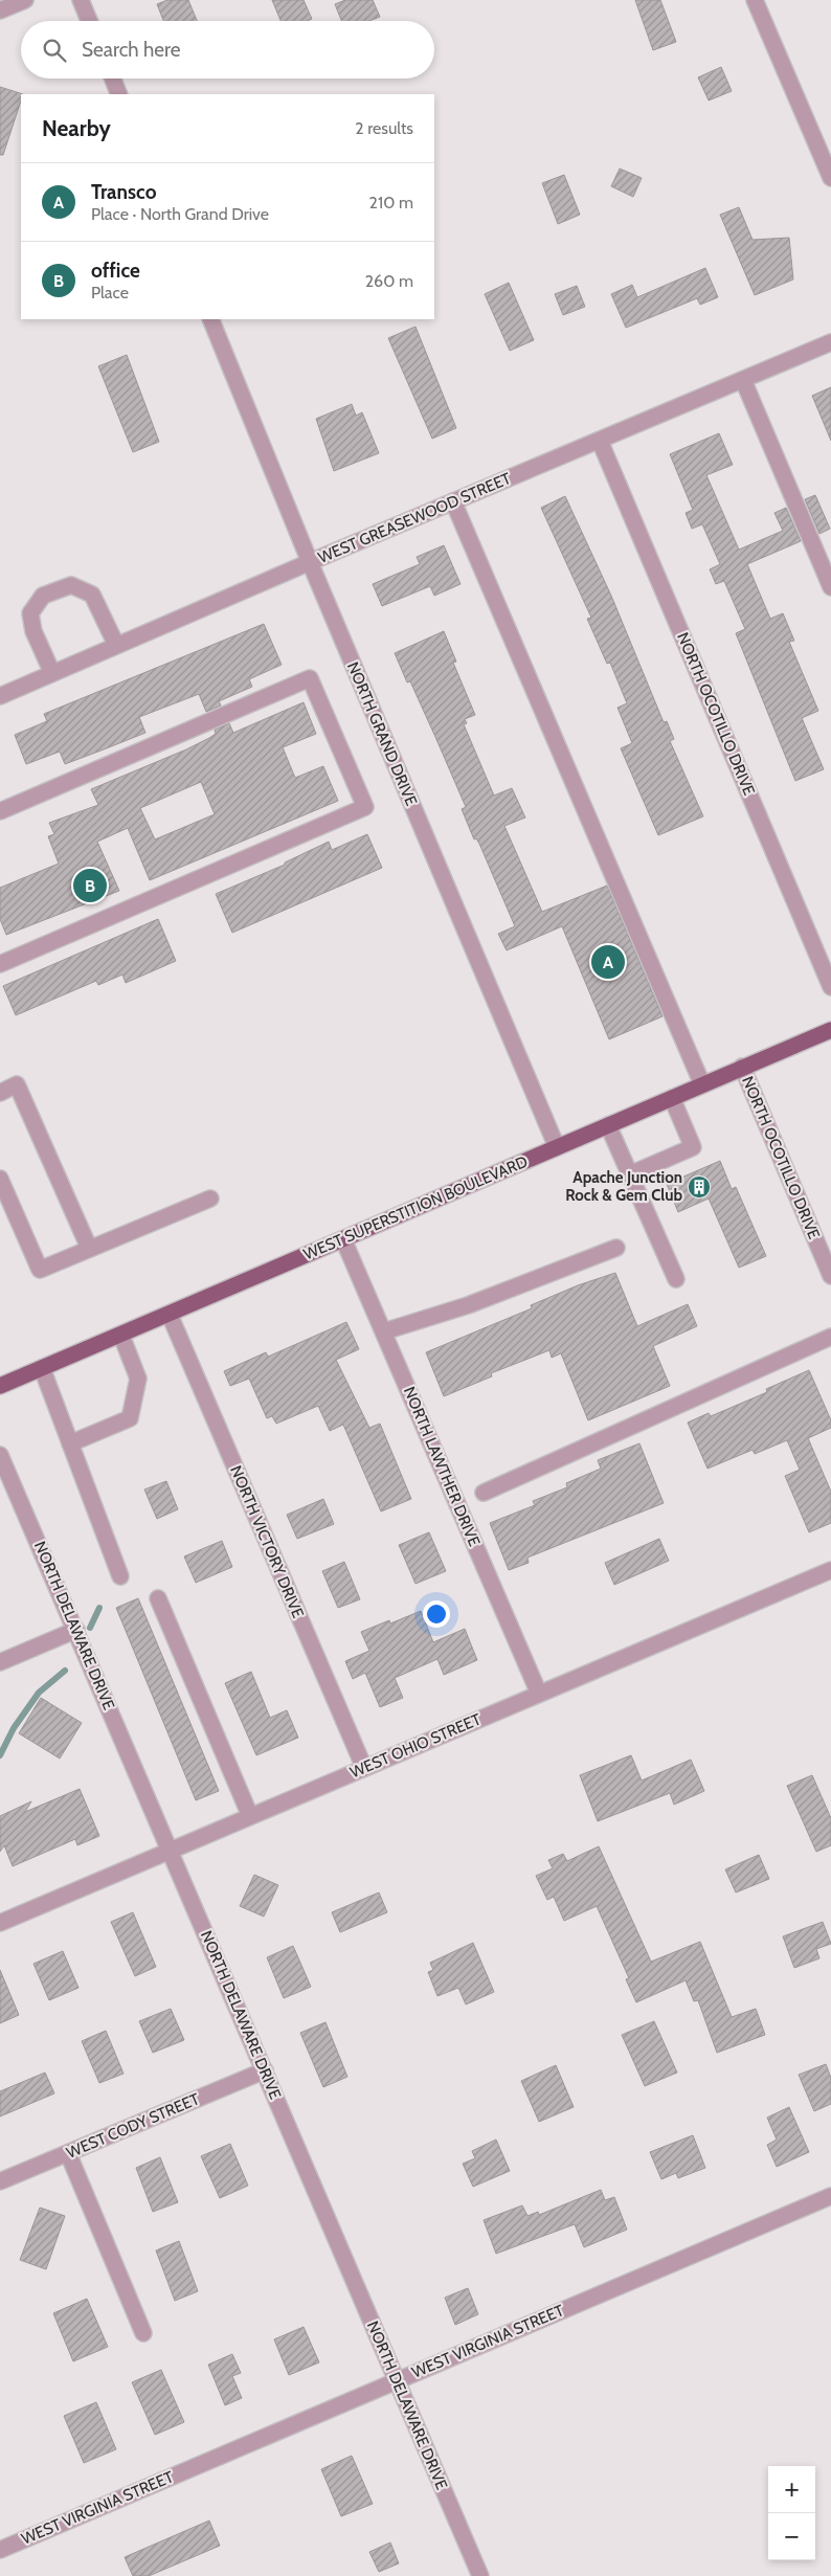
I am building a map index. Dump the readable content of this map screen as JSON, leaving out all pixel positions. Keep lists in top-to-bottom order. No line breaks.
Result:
{"streets":{"main road":["WEST SUPERSTITION BOULEVARD"],"street":["WEST GREASEWOOD STREET","NORTH OCOTILLO DRIVE","NORTH GRAND DRIVE","NORTH LAWTHER DRIVE","NORTH VICTORY DRIVE","NORTH DELAWARE DRIVE","WEST OHIO STREET","WEST CODY STREET","WEST VIRGINIA STREET"]},"crossings":[["WEST GREASEWOOD STREET","NORTH OCOTILLO DRIVE"],["WEST GREASEWOOD STREET","NORTH GRAND DRIVE"],["NORTH OCOTILLO DRIVE","WEST SUPERSTITION BOULEVARD"],["NORTH GRAND DRIVE","WEST SUPERSTITION BOULEVARD"],["WEST SUPERSTITION BOULEVARD","NORTH LAWTHER DRIVE"],["WEST SUPERSTITION BOULEVARD","NORTH VICTORY DRIVE"],["NORTH LAWTHER DRIVE","WEST OHIO STREET"],["NORTH VICTORY DRIVE","WEST OHIO STREET"],["NORTH DELAWARE DRIVE","WEST OHIO STREET"],["NORTH DELAWARE DRIVE","WEST CODY STREET"],["NORTH DELAWARE DRIVE","WEST VIRGINIA STREET"]],"places":{"building":["Apache Junction Rock & Gem Club"]},"page":{"search":"Search here","heading":["Nearby","2 results"],"list":[{"mark":"A","name":"Transco","note":"Place · North Grand Drive","value":"210 m"},{"mark":"B","name":"office","note":"Place","value":"260 m"}],"pins":["B","A"],"map_buttons":["+","−"]}}
